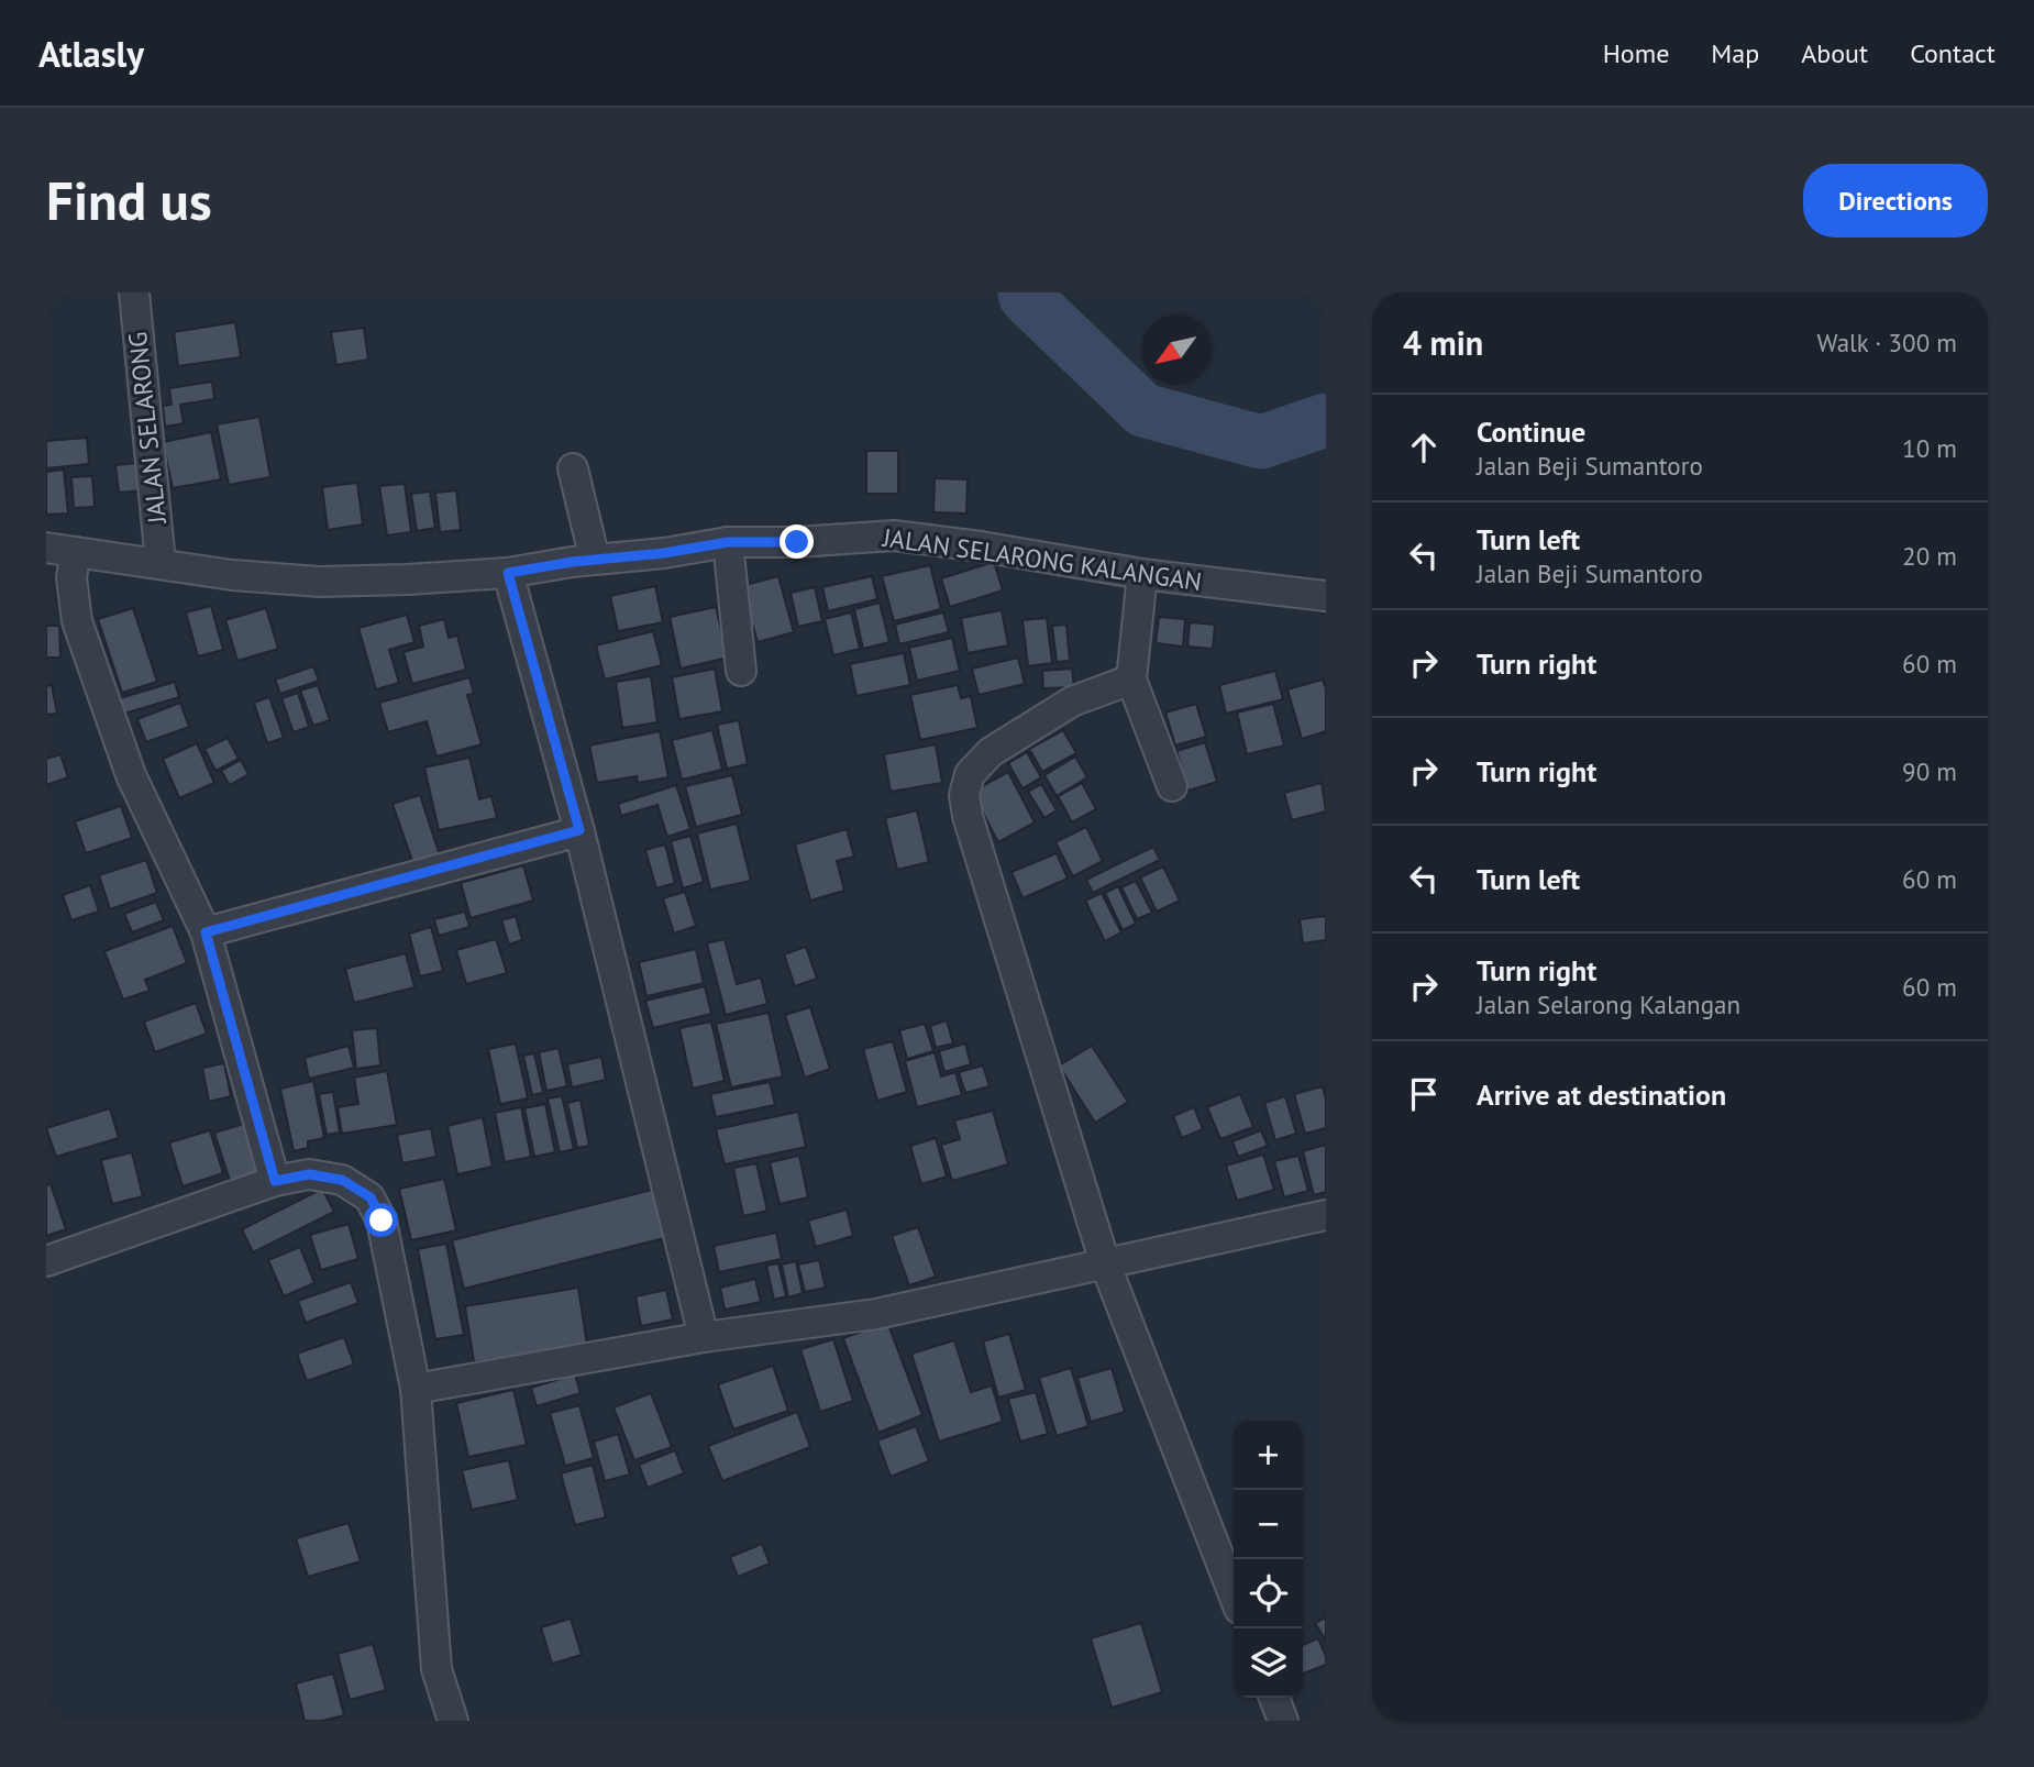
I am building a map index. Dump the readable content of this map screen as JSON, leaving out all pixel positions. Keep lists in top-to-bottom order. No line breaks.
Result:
{"streets":{"street":["JALAN SELARONG","JALAN SELARONG KALANGAN"]},"crossings":[["JALAN SELARONG","JALAN SELARONG KALANGAN"]],"north":"bottom left","page":{"header":"Atlasly","nav":["Home","Map","About","Contact"],"buttons":"Directions","title":"Find us","heading":["4 min","Walk · 300 m"],"list":[["Continue","Jalan Beji Sumantoro","10 m"],["Turn left","Jalan Beji Sumantoro","20 m"],["Turn right","60 m"],["Turn right","90 m"],["Turn left","60 m"],["Turn right","Jalan Selarong Kalangan","60 m"],"Arrive at destination"],"map_buttons":["+","−"]}}
